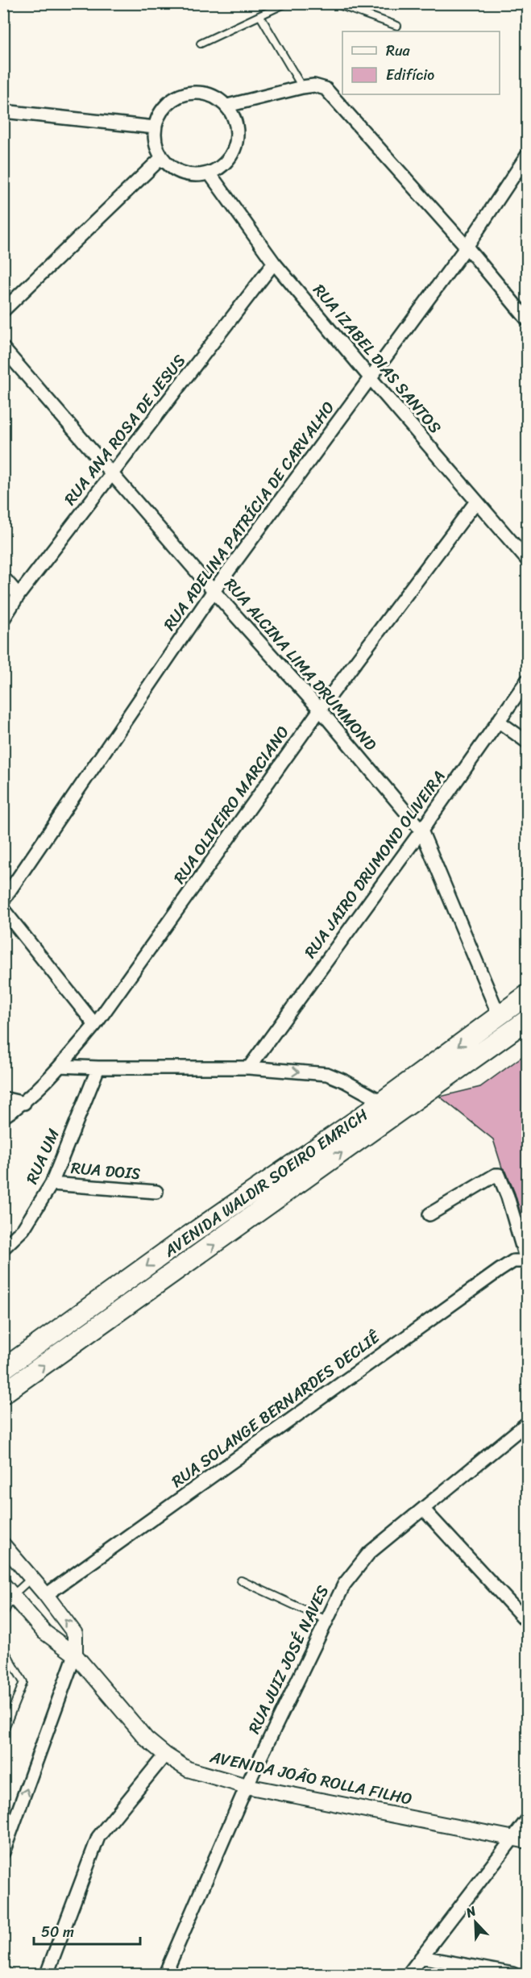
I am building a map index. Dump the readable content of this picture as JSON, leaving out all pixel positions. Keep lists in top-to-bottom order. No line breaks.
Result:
{"streets":{"main road":["AVENIDA WALDIR SOEIRO EMRICH"],"street":["RUA IZABEL DIAS SANTOS","RUA ANA ROSA DE JESUS","RUA ADELINA PATRÍCIA DE CARVALHO","RUA ALCINA LIMA DRUMMOND","RUA OLIVEIRO MARCIANO","RUA JAIRO DRUMOND OLIVEIRA","RUA UM","RUA DOIS","RUA SOLANGE BERNARDES DECLIÊ","RUA JUIZ JOSÉ NAVES","AVENIDA JOÃO ROLLA FILHO"]},"crossings":[["RUA IZABEL DIAS SANTOS","RUA ANA ROSA DE JESUS"],["RUA IZABEL DIAS SANTOS","RUA ADELINA PATRÍCIA DE CARVALHO"],["RUA IZABEL DIAS SANTOS","RUA OLIVEIRO MARCIANO"],["RUA ANA ROSA DE JESUS","RUA ALCINA LIMA DRUMMOND"],["RUA ADELINA PATRÍCIA DE CARVALHO","RUA ALCINA LIMA DRUMMOND"],["RUA ALCINA LIMA DRUMMOND","RUA OLIVEIRO MARCIANO"],["RUA ALCINA LIMA DRUMMOND","RUA JAIRO DRUMOND OLIVEIRA"],["RUA ALCINA LIMA DRUMMOND","AVENIDA WALDIR SOEIRO EMRICH"],["RUA UM","RUA DOIS"],["RUA JUIZ JOSÉ NAVES","AVENIDA JOÃO ROLLA FILHO"]],"legend":["Rua","Edifício"],"scale_bar":"50 m","north":"top left"}
